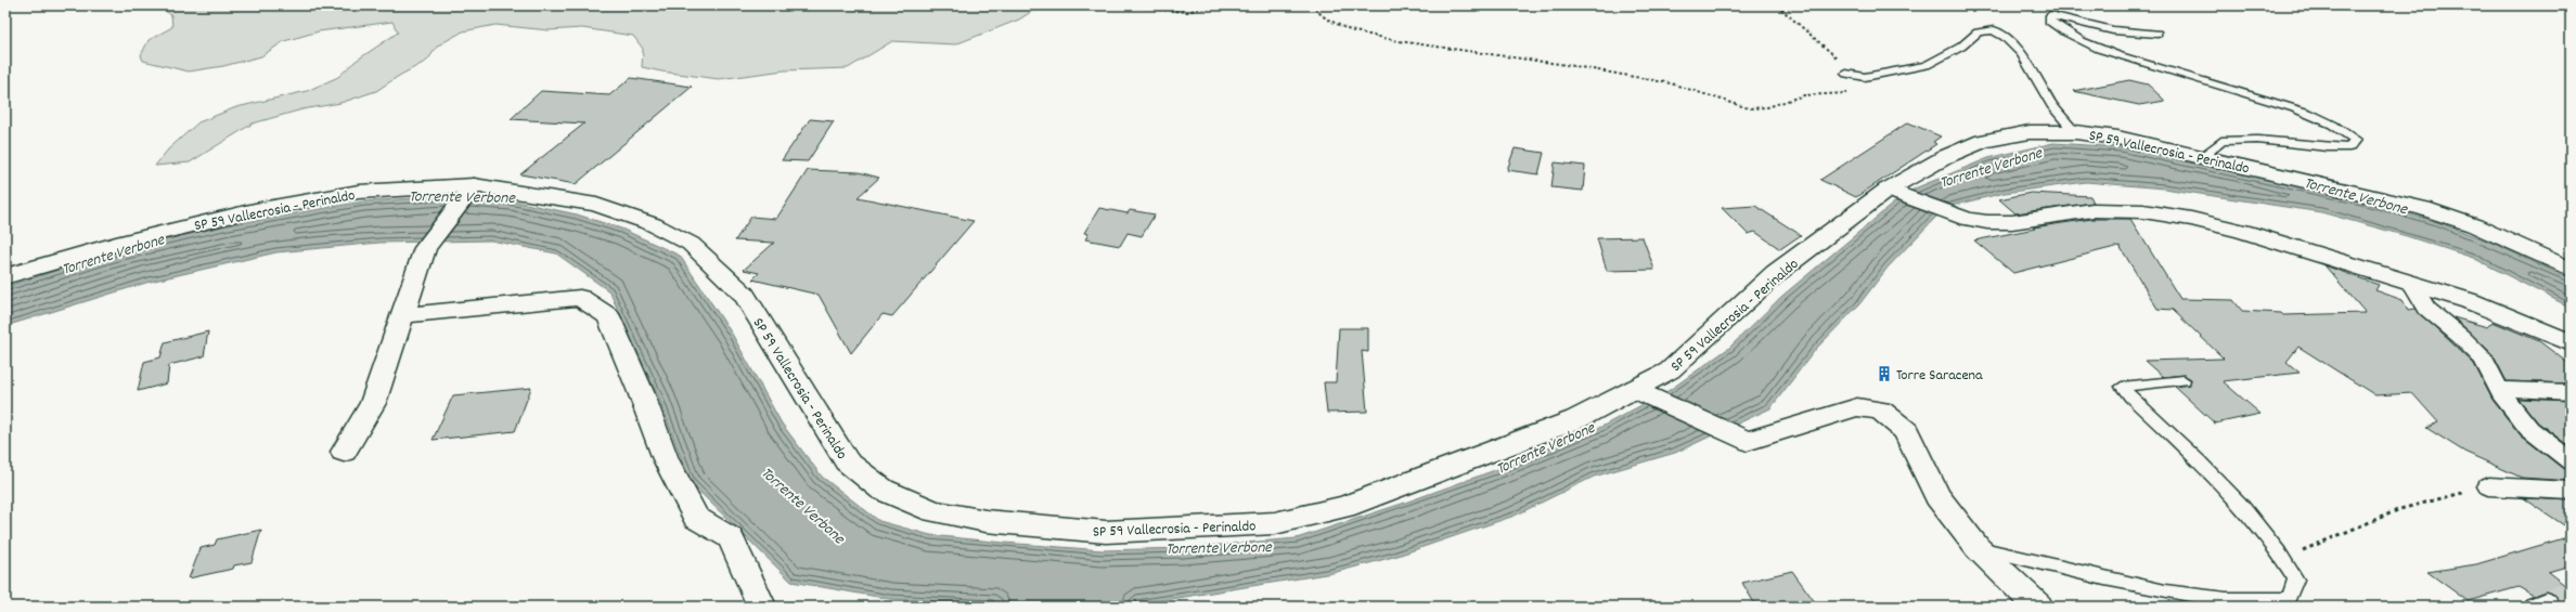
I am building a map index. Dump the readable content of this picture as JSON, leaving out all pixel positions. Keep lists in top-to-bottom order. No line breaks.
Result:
{"streets":{"main road":["SP 59 Vallecrosia - Perinaldo"]},"water":["Torrente Verbone"],"places":{"building":["Torre Saracena"]}}
